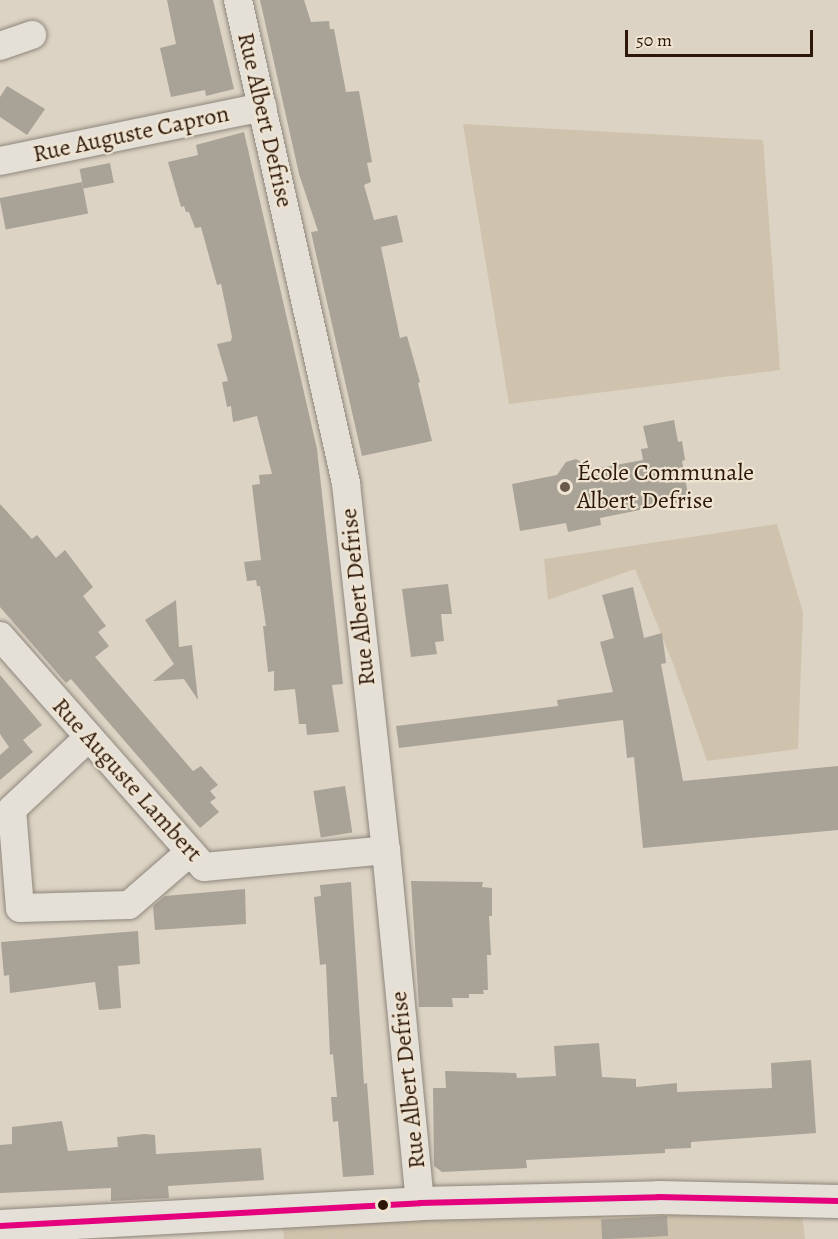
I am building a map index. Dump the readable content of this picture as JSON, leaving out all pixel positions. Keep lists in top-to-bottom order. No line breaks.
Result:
{"streets":{"street":["Rue Albert Defrise","Rue Auguste Capron","Rue Auguste Lambert"]},"crossings":[["Rue Albert Defrise","Rue Auguste Capron"],["Rue Albert Defrise","Rue Auguste Lambert"]],"places":["École Communale Albert Defrise"],"scale_bar":"50 m"}
